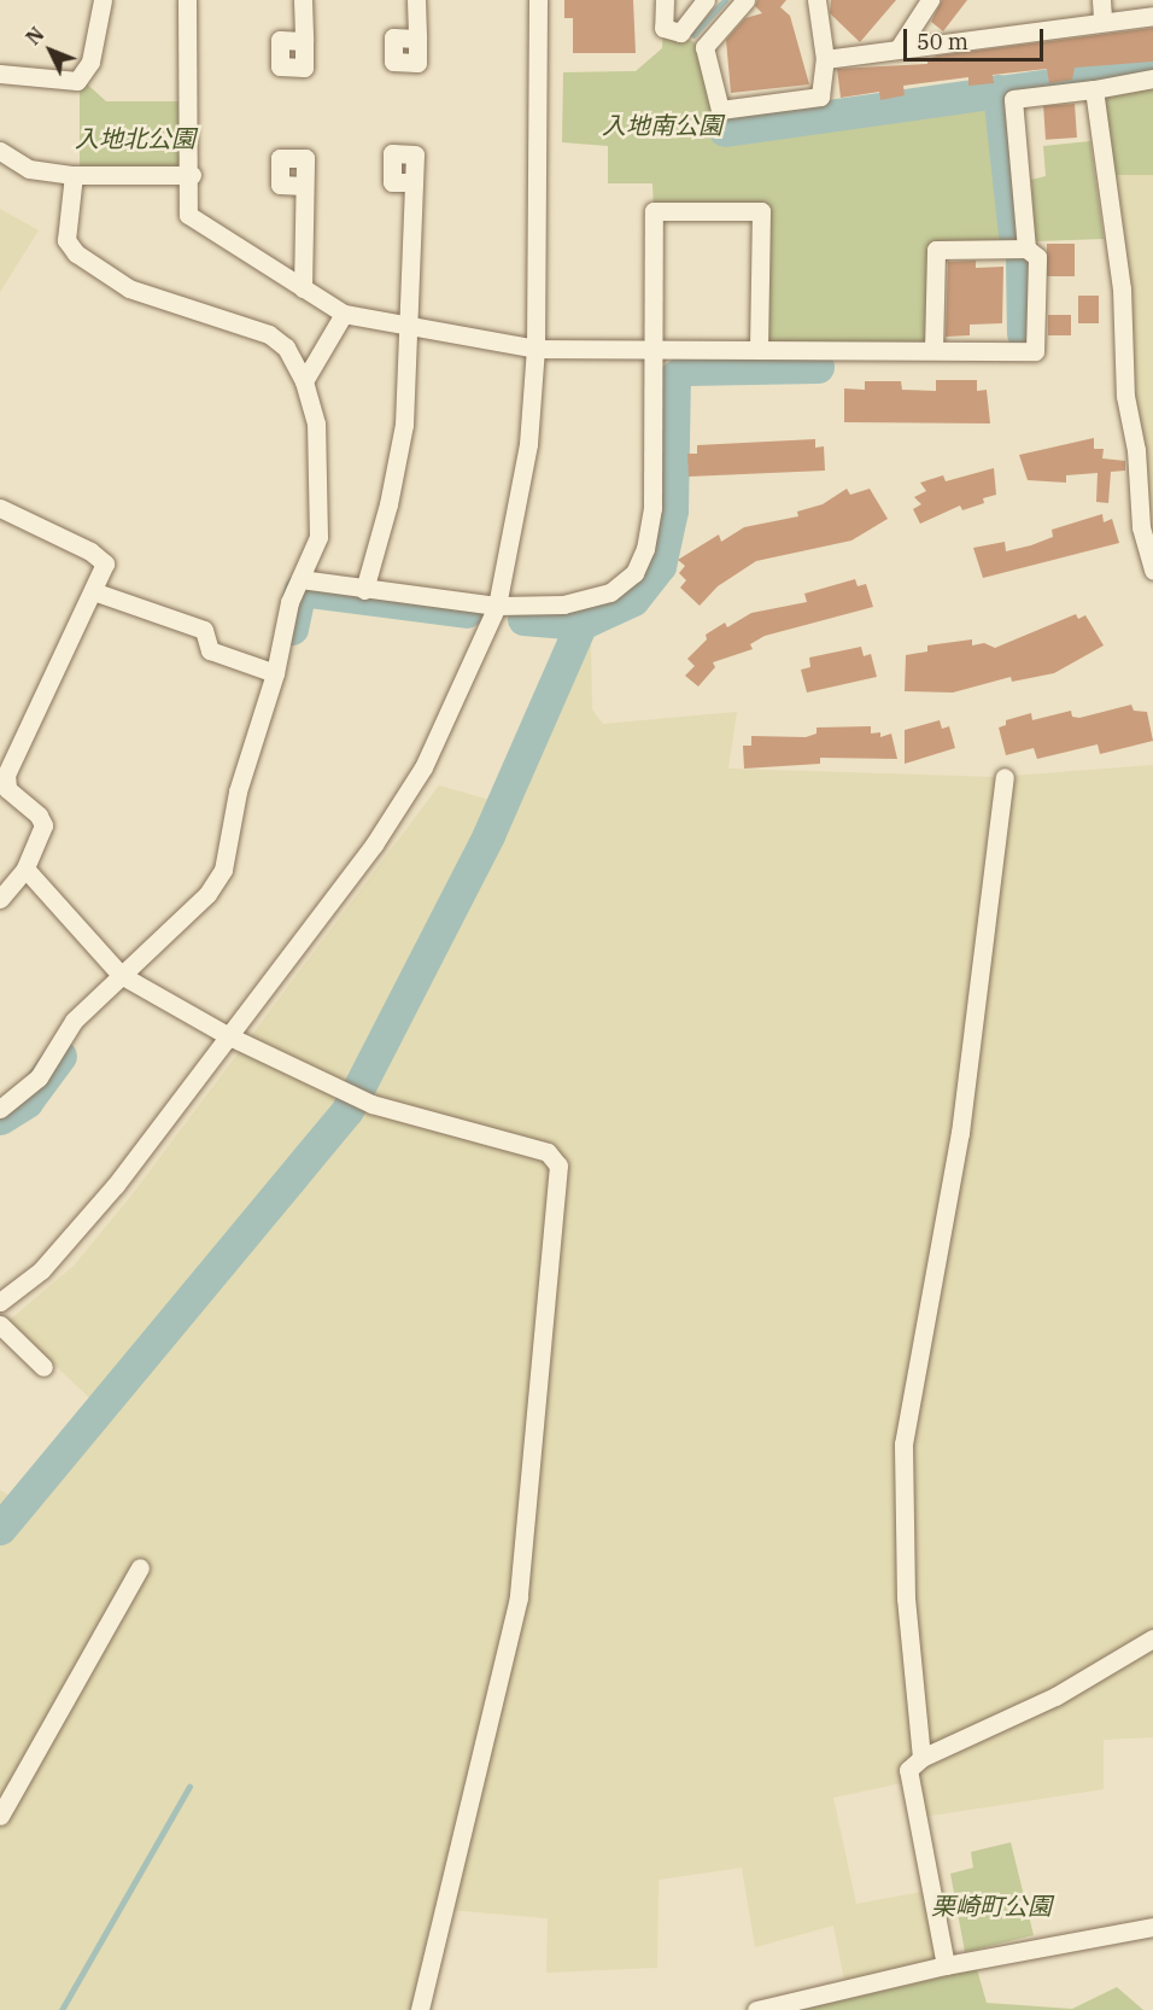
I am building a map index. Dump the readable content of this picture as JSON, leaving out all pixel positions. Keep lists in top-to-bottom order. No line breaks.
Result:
{"parks":["入地南公園","入地北公園","栗崎町公園"],"scale_bar":"50 m","north":"top left"}
